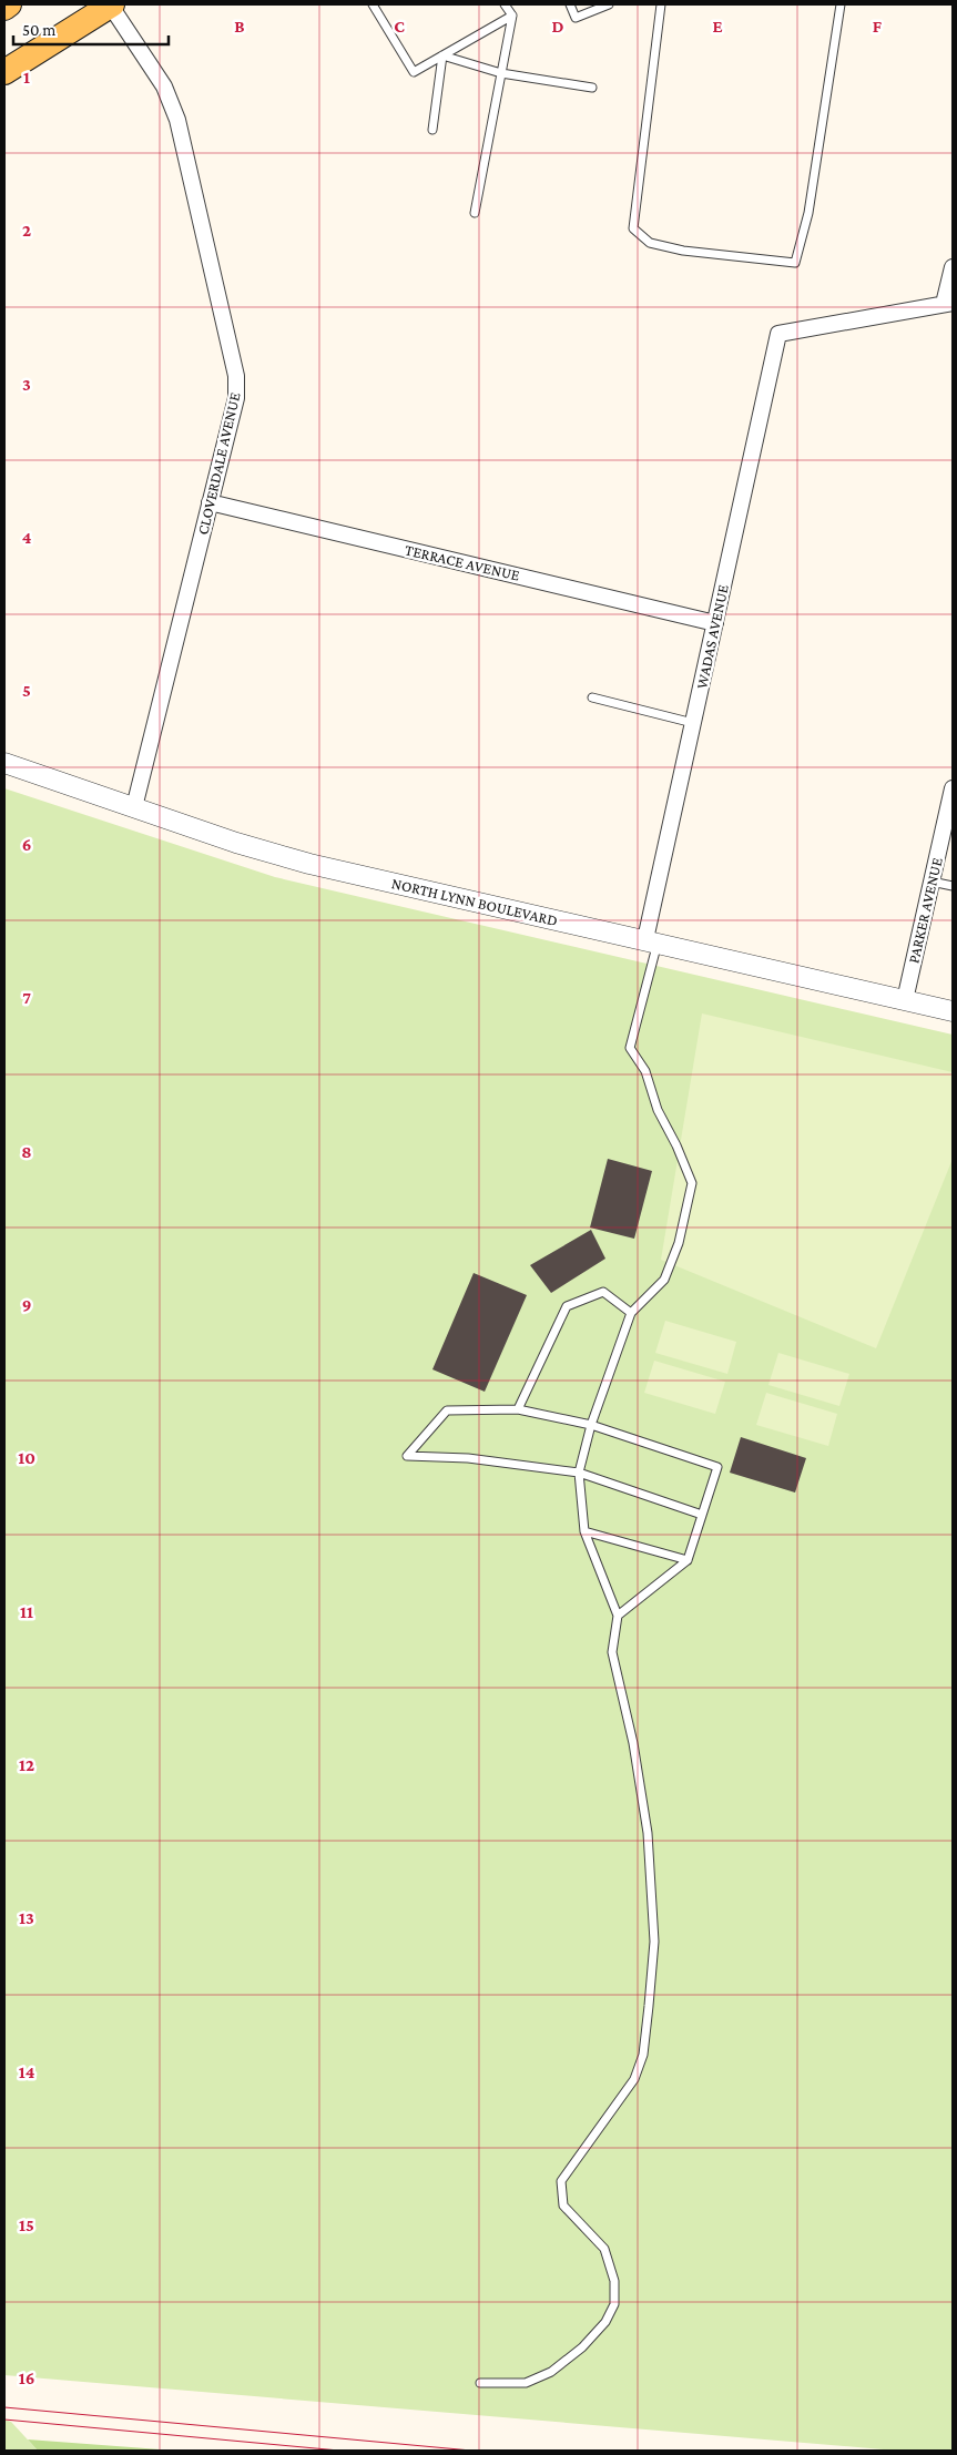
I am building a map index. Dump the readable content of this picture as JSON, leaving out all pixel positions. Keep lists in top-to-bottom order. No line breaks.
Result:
{"streets":{"street":["CLOVERDALE AVENUE","TERRACE AVENUE","WADAS AVENUE","NORTH LYNN BOULEVARD","PARKER AVENUE"]},"crossings":[["CLOVERDALE AVENUE","TERRACE AVENUE"],["CLOVERDALE AVENUE","NORTH LYNN BOULEVARD"],["TERRACE AVENUE","WADAS AVENUE"],["WADAS AVENUE","NORTH LYNN BOULEVARD"],["NORTH LYNN BOULEVARD","PARKER AVENUE"]],"scale_bar":"50 m","grid":{"columns":["B","C","D","E","F"],"rows":["1","2","3","4","5","6","7","8","9","10","11","12","13","14","15","16"]}}
